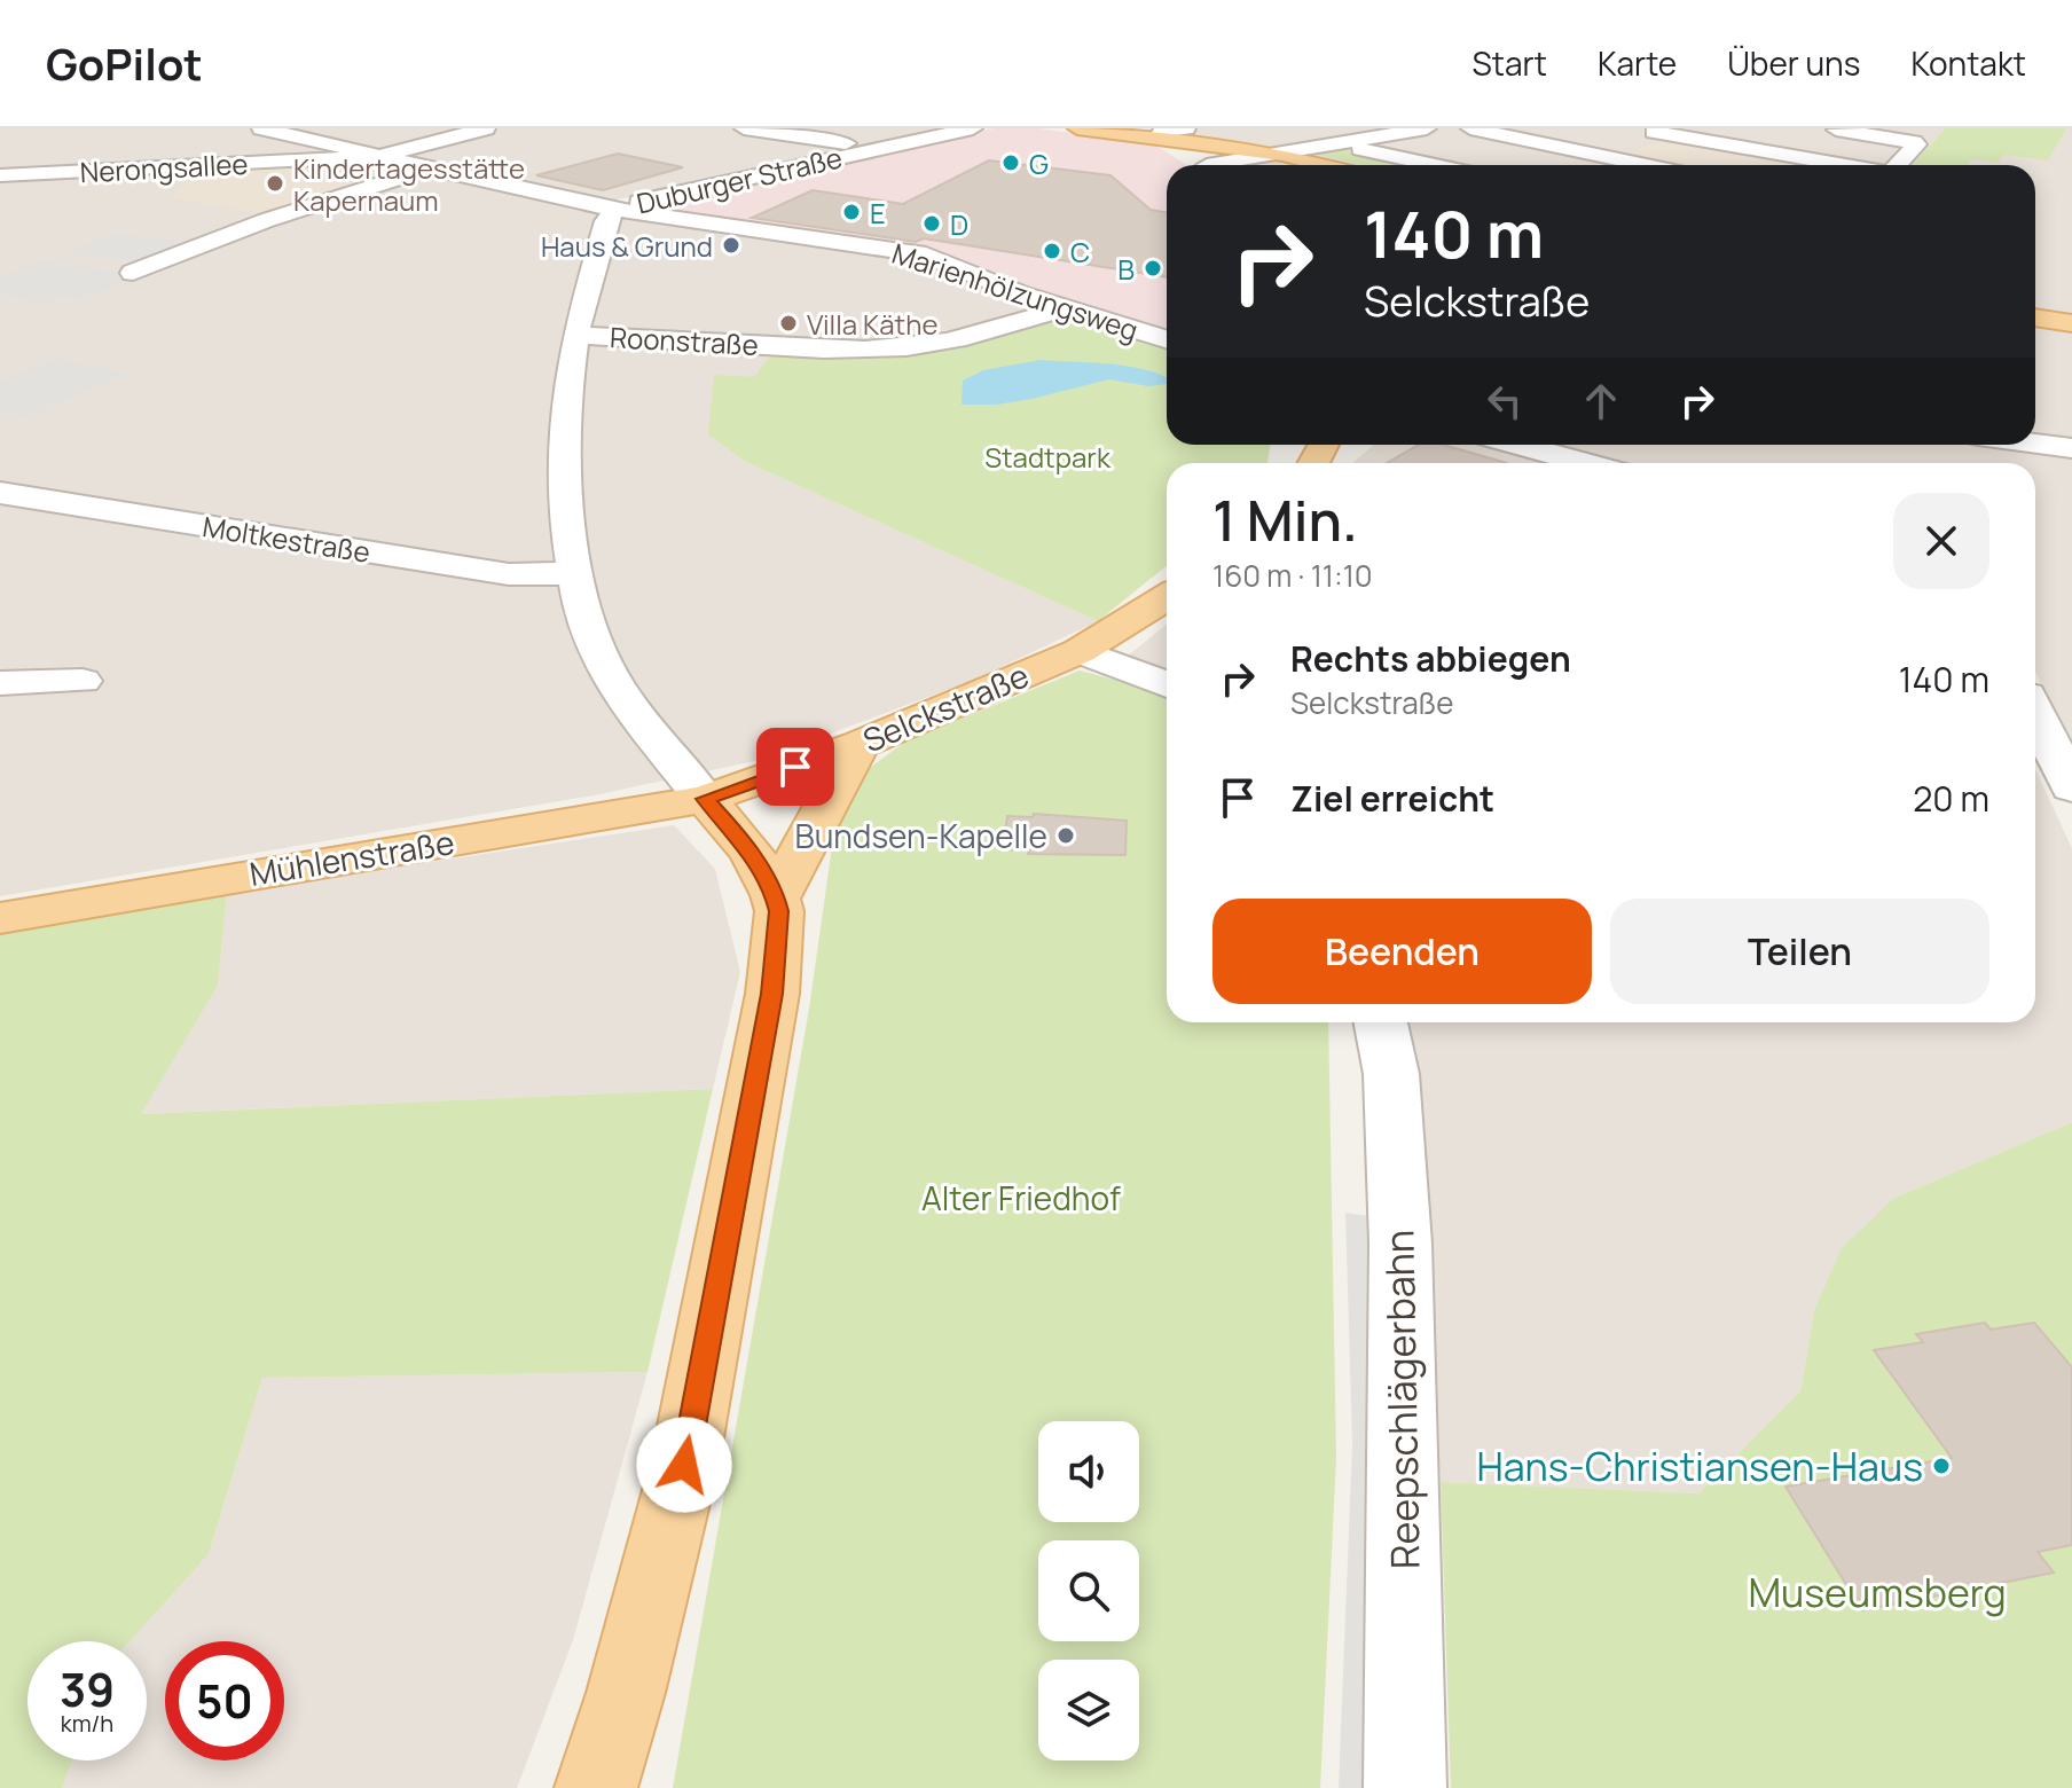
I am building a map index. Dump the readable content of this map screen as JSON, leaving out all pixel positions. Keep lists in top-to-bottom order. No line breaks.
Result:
{"streets":{"main road":["Selckstraße","Mühlenstraße"],"street":["Nerongsallee","Duburger Straße","Marienhölzungsweg","Roonstraße","Moltkestraße","Reepschlägerbahn"]},"crossings":[["Nerongsallee","Marienhölzungsweg"],["Duburger Straße","Marienhölzungsweg"],["Marienhölzungsweg","Roonstraße"],["Selckstraße","Mühlenstraße"]],"parks":["Stadtpark","Alter Friedhof","Museumsberg"],"places":["G","Kindertagesstätte Kapernaum","E","D","Haus & Grund","C","B","Villa Käthe","Bundsen-Kapelle","Hans-Christiansen-Haus"],"page":{"header":"GoPilot","nav":["Start","Karte","Über uns","Kontakt"],"turn":["140 m","Selckstraße"],"heading":["1 Min.","160 m · 11:10"],"list":[{"name":"Rechts abbiegen","note":"Selckstraße","value":"140 m"},{"name":"Ziel erreicht","value":"20 m"}],"buttons":["Beenden","Teilen"],"speed":"39 km/h","limit":"50"}}
